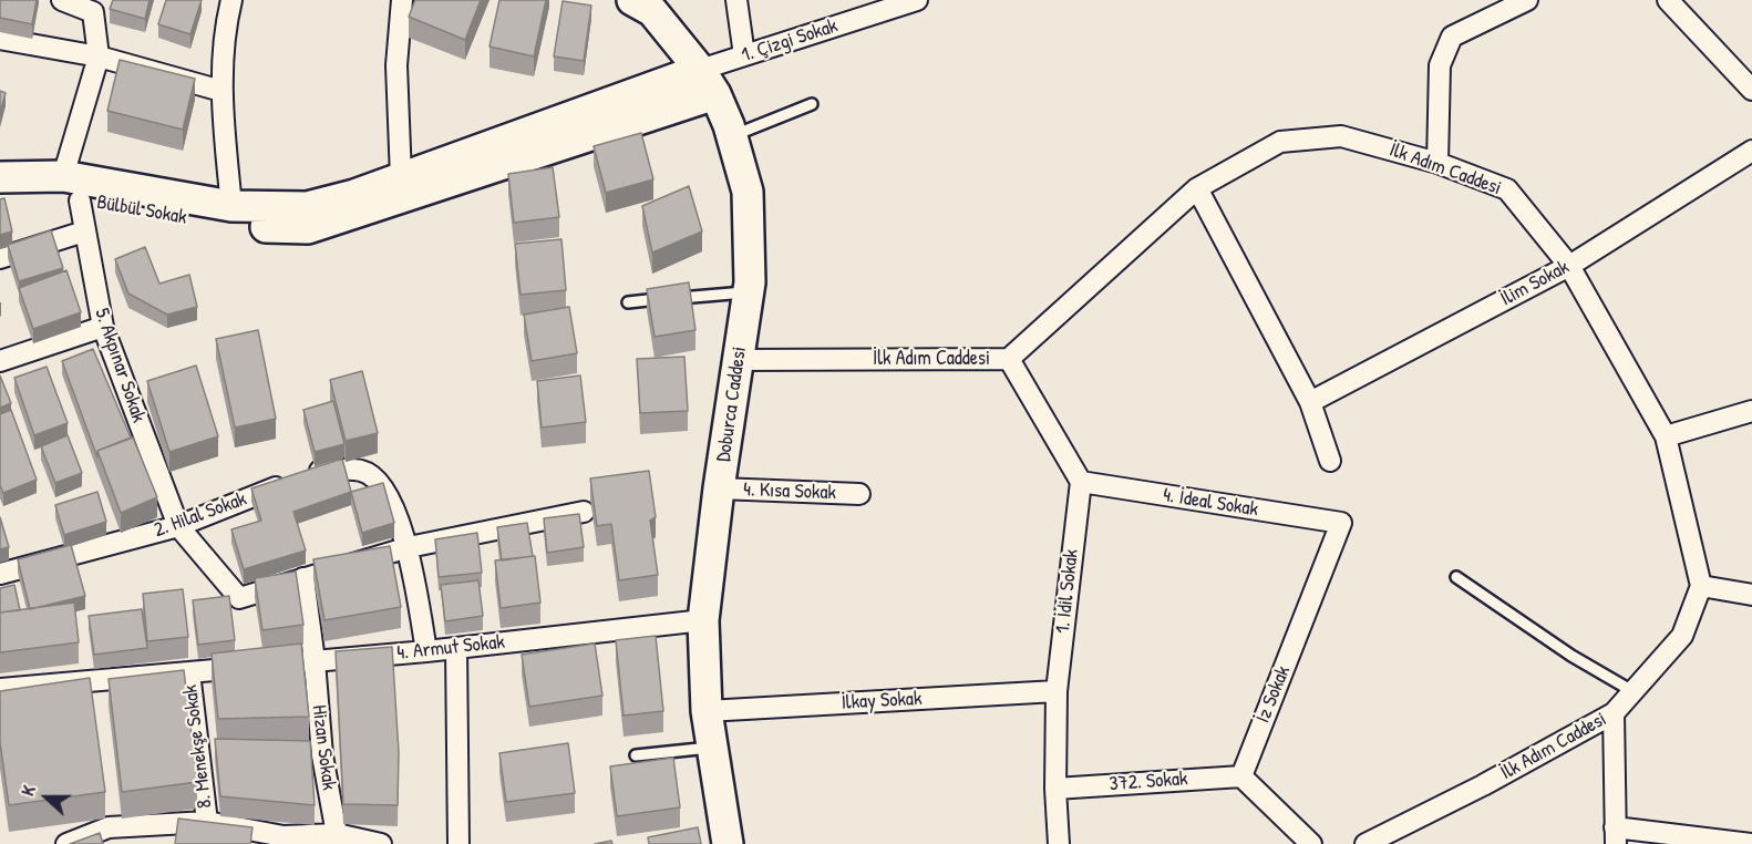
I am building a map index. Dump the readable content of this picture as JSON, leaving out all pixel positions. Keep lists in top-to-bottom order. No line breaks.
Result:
{"streets":{"street":["1. Çizgi Sokak","İlk Adım Caddesi","Bülbül Sokak","İlim Sokak","5. Akpınar Sokak","Doburca Caddesi","4. Kısa Sokak","4. İdeal Sokak","2. Hilal Sokak","1. İdil Sokak","4. Armut Sokak","İz Sokak","İlkay Sokak","8. Menekşe Sokak","Hizan Sokak","372. Sokak"]},"crossings":[["1. Çizgi Sokak","Bülbül Sokak"],["1. Çizgi Sokak","Doburca Caddesi"],["İlk Adım Caddesi","İlim Sokak"],["İlk Adım Caddesi","Doburca Caddesi"],["Bülbül Sokak","5. Akpınar Sokak"],["Bülbül Sokak","Doburca Caddesi"],["5. Akpınar Sokak","2. Hilal Sokak"],["5. Akpınar Sokak","Hizan Sokak"],["Doburca Caddesi","4. Kısa Sokak"],["Doburca Caddesi","4. Armut Sokak"],["Doburca Caddesi","İlkay Sokak"],["4. İdeal Sokak","1. İdil Sokak"],["4. İdeal Sokak","İz Sokak"],["2. Hilal Sokak","4. Armut Sokak"],["1. İdil Sokak","İlkay Sokak"],["1. İdil Sokak","372. Sokak"],["4. Armut Sokak","8. Menekşe Sokak"],["4. Armut Sokak","Hizan Sokak"],["İz Sokak","372. Sokak"]],"north":"left"}
